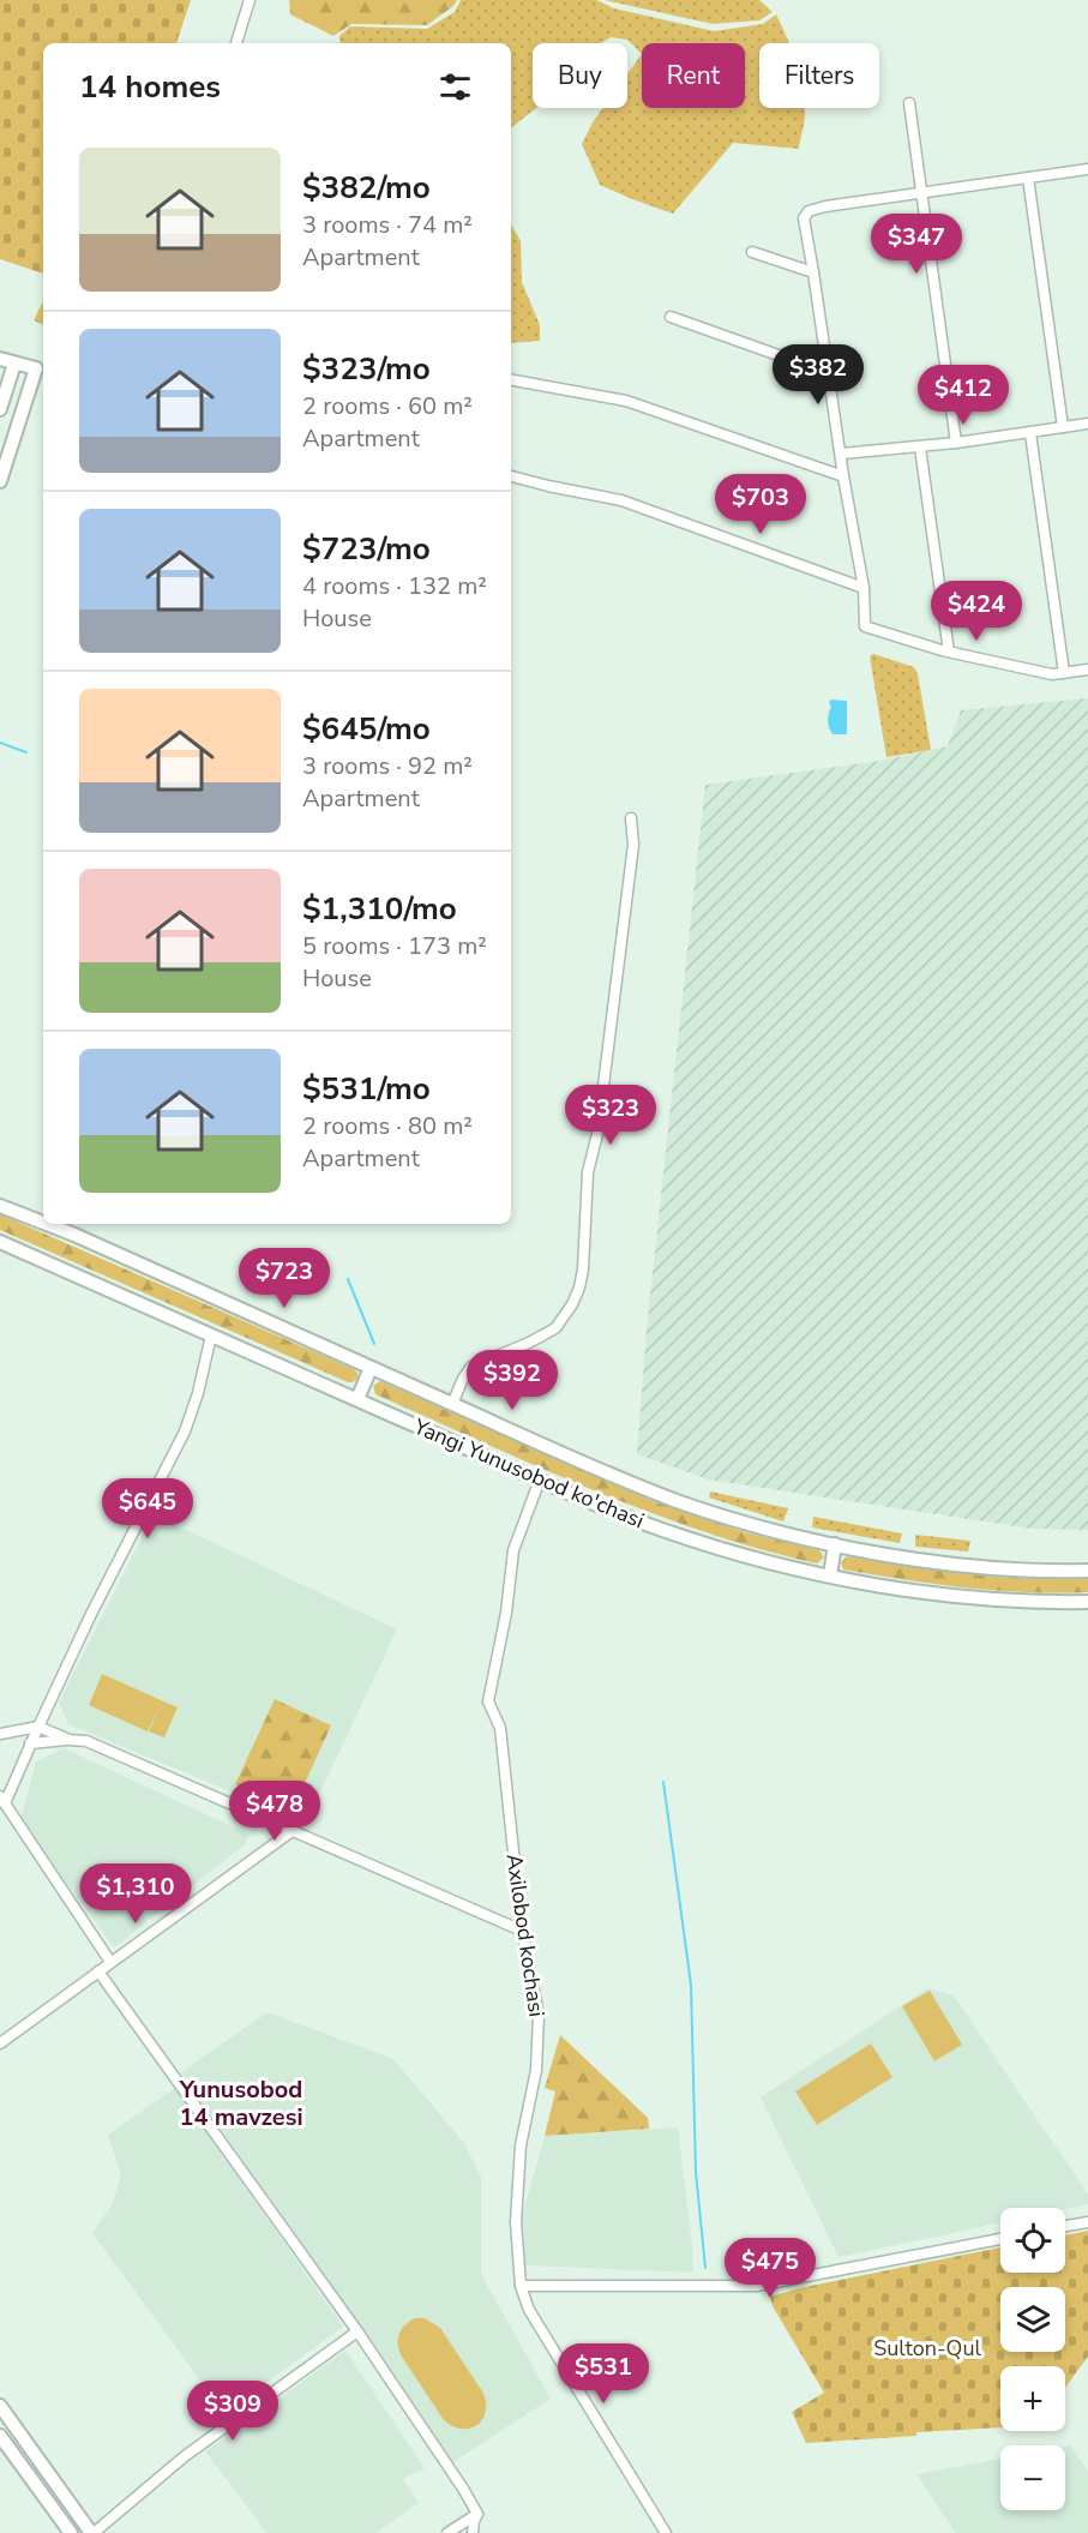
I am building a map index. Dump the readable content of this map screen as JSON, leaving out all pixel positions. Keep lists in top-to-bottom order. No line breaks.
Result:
{"streets":{"main road":["Yangi Yunusobod ko'chasi"],"street":["Axilobod kochasi"]},"crossings":[["Yangi Yunusobod ko'chasi","Axilobod kochasi"]],"districts":["Yunusobod 14 mavzesi"],"parks":["Sulton-Qul"],"page":{"chip":["Buy","Rent","Filters"],"heading":"14 homes","list":[{"name":"$382/mo","note":"3 rooms · 74 m² · Apartment"},{"name":"$323/mo","note":"2 rooms · 60 m² · Apartment"},{"name":"$723/mo","note":"4 rooms · 132 m² · House"},{"name":"$645/mo","note":"3 rooms · 92 m² · Apartment"},{"name":"$1,310/mo","note":"5 rooms · 173 m² · House"},{"name":"$531/mo","note":"2 rooms · 80 m² · Apartment"}],"price":["$347","$382","$412","$703","$424","$323","$723","$392","$645","$478","$1,310","$475","$531","$309"],"map_buttons":["+","−"]}}
